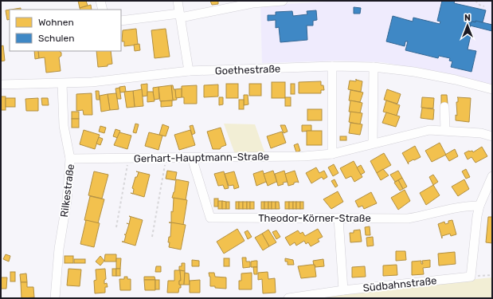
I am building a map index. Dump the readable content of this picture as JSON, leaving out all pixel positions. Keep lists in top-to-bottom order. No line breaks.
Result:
{"streets":{"street":["Goethestraße","Gerhart-Hauptmann-Straße","Rilkestraße","Theodor-Körner-Straße","Südbahnstraße"]},"crossings":[["Goethestraße","Rilkestraße"],["Gerhart-Hauptmann-Straße","Rilkestraße"],["Gerhart-Hauptmann-Straße","Theodor-Körner-Straße"]],"legend":["Wohnen","Schulen"],"north":"top"}
